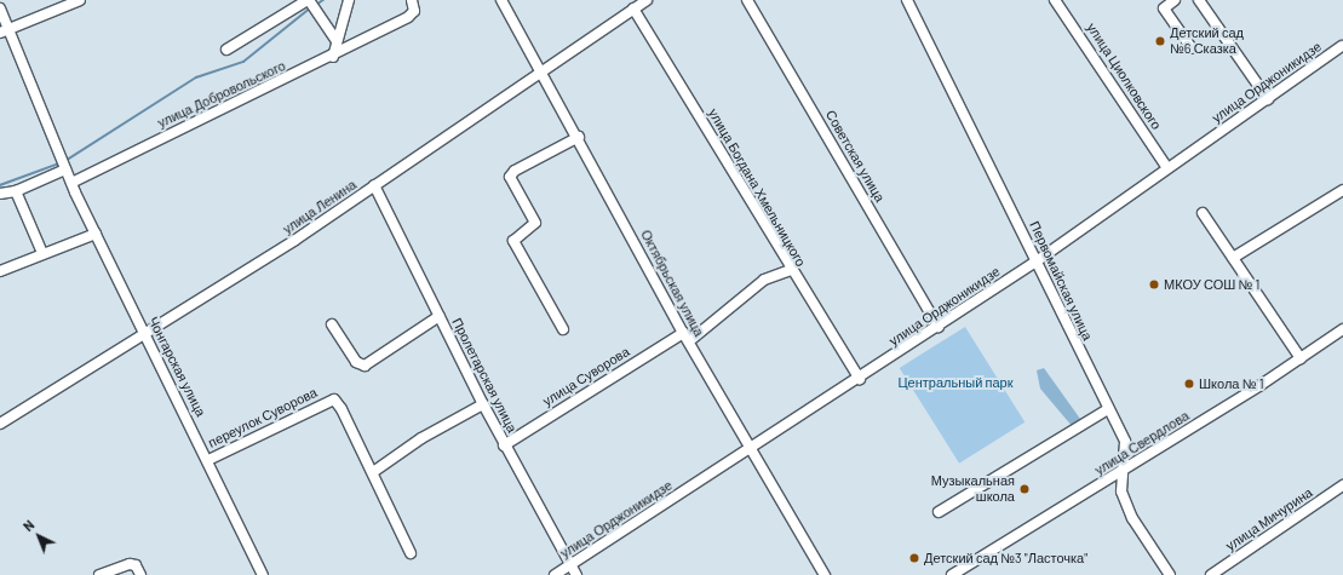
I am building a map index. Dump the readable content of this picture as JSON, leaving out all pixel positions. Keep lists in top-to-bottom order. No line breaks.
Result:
{"streets":{"street":["улица Циолковского","улица Орджоникидзе","улица Добровольского","Советская улица","улица Богдана Хмельницкого","улица Ленина","Первомайская улица","Октябрьская улица","Чонгарская улица","Пролетарская улица","улица Суворова","переулок Суворова","улица Свердлова","улица Мичурина"]},"crossings":[["улица Циолковского","улица Орджоникидзе"],["улица Орджоникидзе","Советская улица"],["улица Орджоникидзе","улица Богдана Хмельницкого"],["улица Орджоникидзе","Первомайская улица"],["улица Орджоникидзе","Октябрьская улица"],["улица Орджоникидзе","Пролетарская улица"],["улица Добровольского","Чонгарская улица"],["улица Богдана Хмельницкого","улица Ленина"],["улица Богдана Хмельницкого","улица Суворова"],["улица Ленина","Октябрьская улица"],["улица Ленина","Чонгарская улица"],["улица Ленина","Пролетарская улица"],["Первомайская улица","улица Свердлова"],["Октябрьская улица","улица Суворова"],["Чонгарская улица","переулок Суворова"],["Пролетарская улица","улица Суворова"]],"parks":["Центральный парк"],"places":["Детский сад №6 Сказка","МКОУ СОШ № 1","Школа № 1","Музыкальная школа","Детский сад №3 \"Ласточка\""],"north":"top left"}
